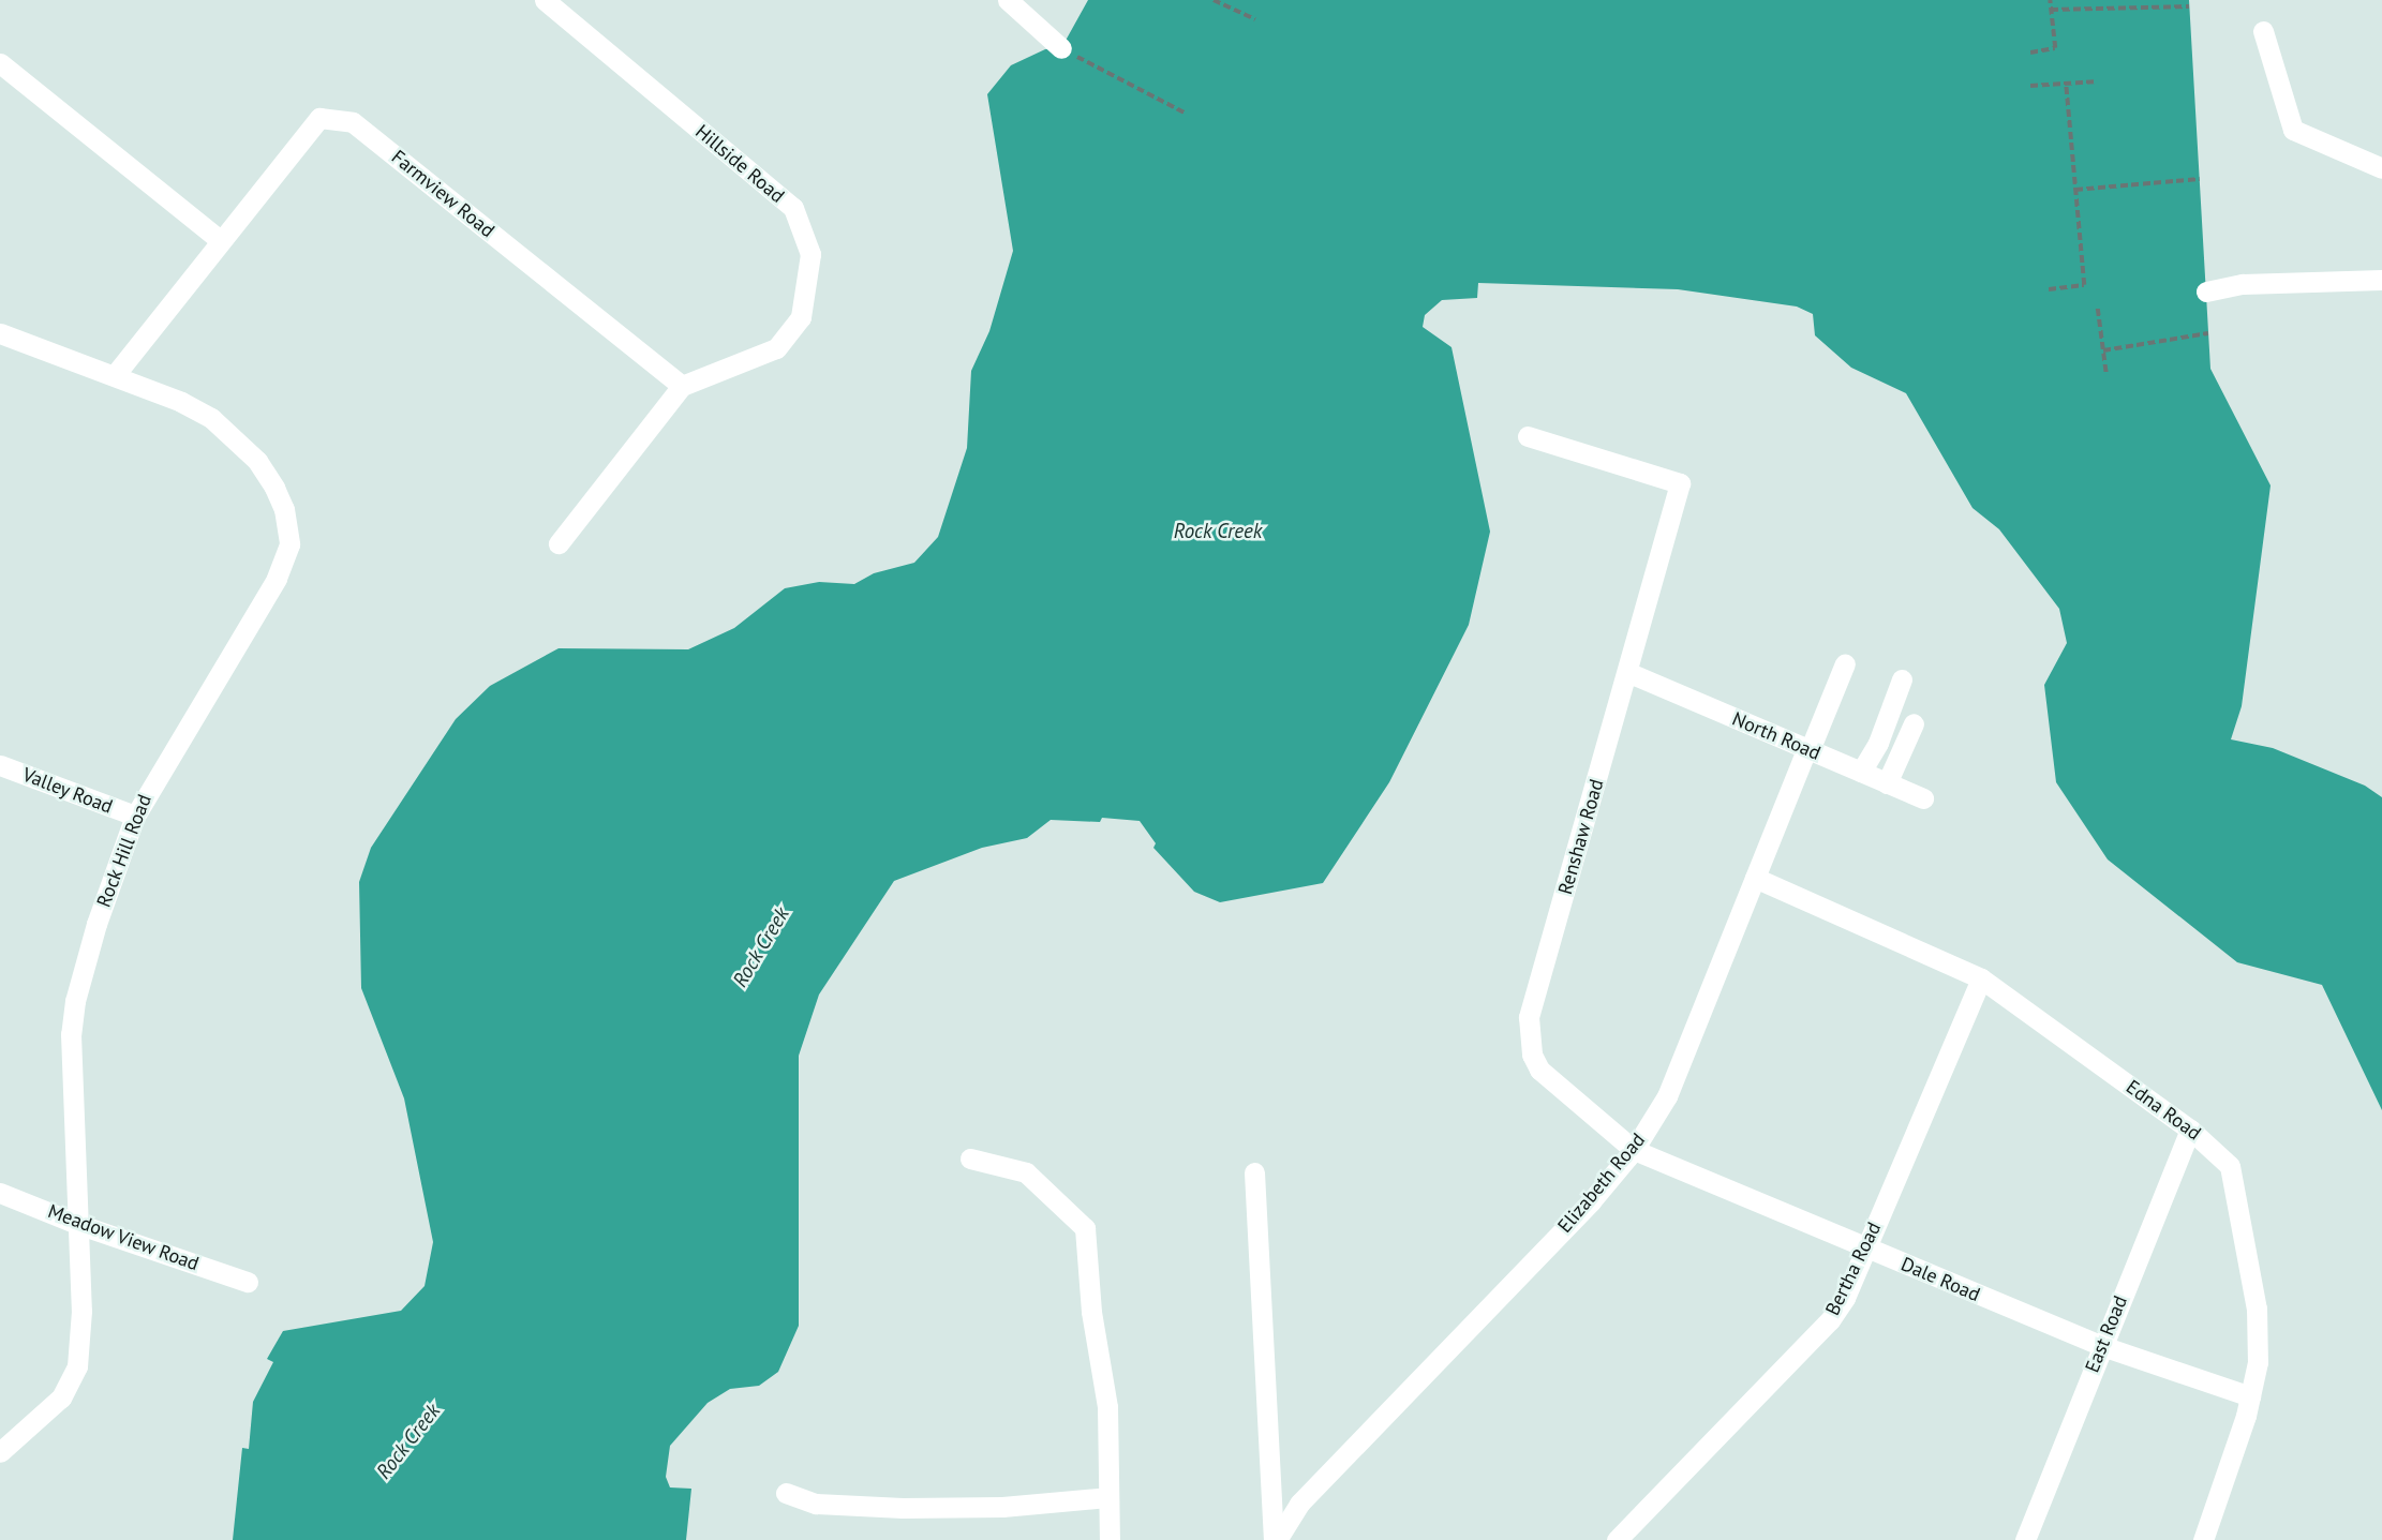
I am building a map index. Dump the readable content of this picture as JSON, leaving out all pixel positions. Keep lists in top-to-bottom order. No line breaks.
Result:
{"streets":{"street":["Hillside Road","Farmview Road","North Road","Valley Road","Renshaw Road","Rock Hill Road","Edna Road","Elizabeth Road","Meadow View Road","Bertha Road","Dale Road","East Road"]},"crossings":[["Hillside Road","Farmview Road"],["Farmview Road","Rock Hill Road"],["North Road","Renshaw Road"],["North Road","Elizabeth Road"],["Valley Road","Rock Hill Road"],["Renshaw Road","Elizabeth Road"],["Renshaw Road","Dale Road"],["Rock Hill Road","Meadow View Road"],["Edna Road","Elizabeth Road"],["Edna Road","Bertha Road"],["Edna Road","Dale Road"],["Edna Road","East Road"],["Elizabeth Road","Dale Road"],["Bertha Road","Dale Road"],["Dale Road","East Road"]],"water":["Rock Creek"]}
